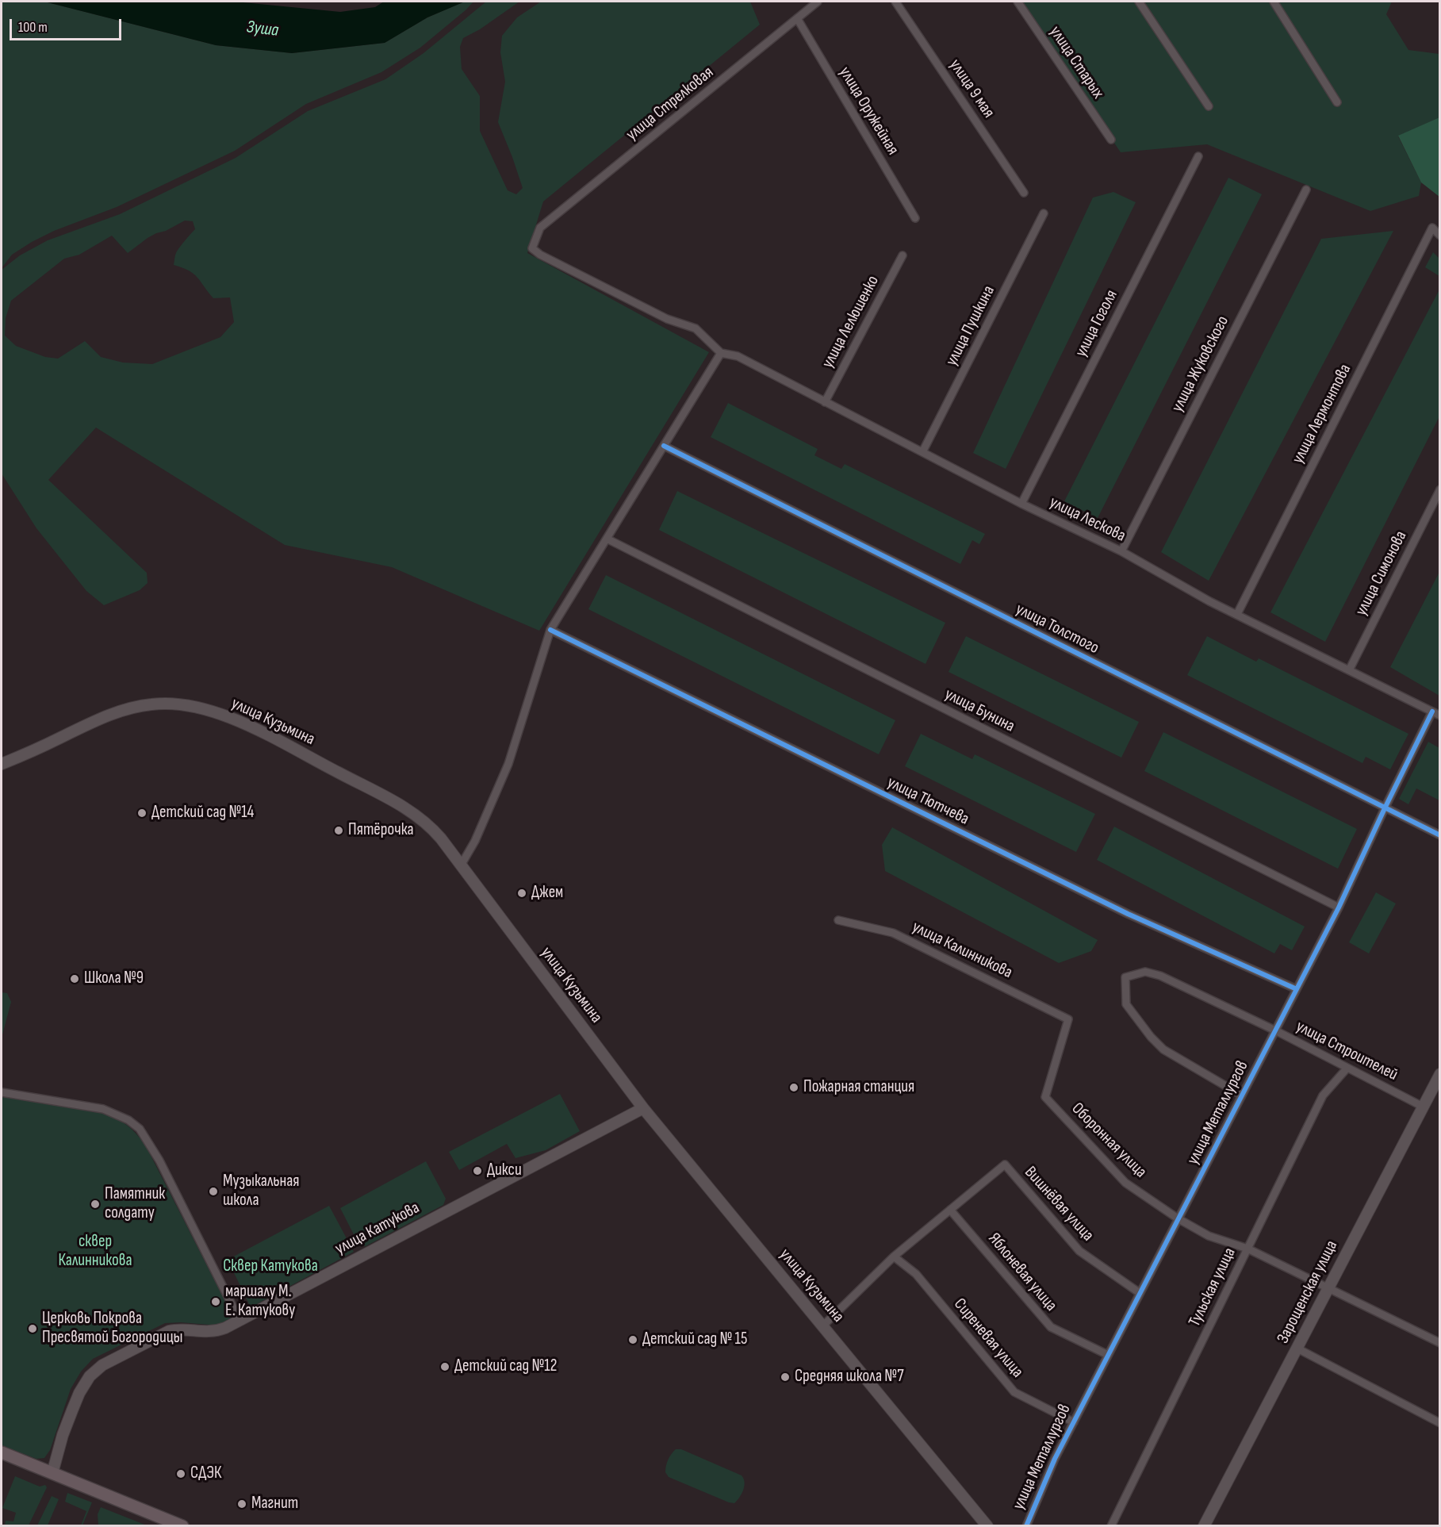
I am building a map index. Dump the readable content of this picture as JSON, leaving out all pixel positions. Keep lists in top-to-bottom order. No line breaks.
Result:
{"streets":{"main road":["улица Кузьмина","улица Катукова","Зарощенская улица"],"street":["улица Старых","улица 9 мая","улица Стрелковая","улица Оружейная","улица Лелюшенко","улица Гоголя","улица Пушкина","улица Жуковского","улица Лермонтова","улица Лескова","улица Симонова","улица Толстого","улица Бунина","улица Тютчева","улица Калинникова","улица Строителей","улица Металлургов","Оборонная улица","Вишнёвая улица","Яблоневая улица","Тульская улица","Сиреневая улица"]},"crossings":[["улица Стрелковая","улица Оружейная"],["улица Стрелковая","улица Лескова"],["улица Лелюшенко","улица Лескова"],["улица Гоголя","улица Лескова"],["улица Пушкина","улица Лескова"],["улица Жуковского","улица Лескова"],["улица Лермонтова","улица Лескова"],["улица Лескова","улица Симонова"],["улица Лескова","улица Металлургов"],["улица Толстого","улица Металлургов"],["улица Бунина","улица Металлургов"],["улица Кузьмина","улица Катукова"],["улица Тютчева","улица Металлургов"],["улица Калинникова","Оборонная улица"],["улица Строителей","улица Металлургов"],["улица Строителей","Тульская улица"],["улица Строителей","Зарощенская улица"],["улица Металлургов","Оборонная улица"],["улица Металлургов","Вишнёвая улица"],["улица Металлургов","Яблоневая улица"],["улица Металлургов","Сиреневая улица"],["Оборонная улица","Тульская улица"],["Оборонная улица","Зарощенская улица"],["Вишнёвая улица","Яблоневая улица"]],"water":["Зуша"],"parks":["сквер Калинникова","Сквер Катукова"],"places":["Детский сад №14","Пятёрочка","Джем","Школа №9","Пожарная станция","Дикси","Музыкальная школа","Памятник солдату","маршалу М. Е. Катукову","Церковь Покрова Пресвятой Богородицы","Детский сад № 15","Детский сад №12","Средняя школа №7","СДЭК","Магнит"],"scale_bar":"100 m"}
